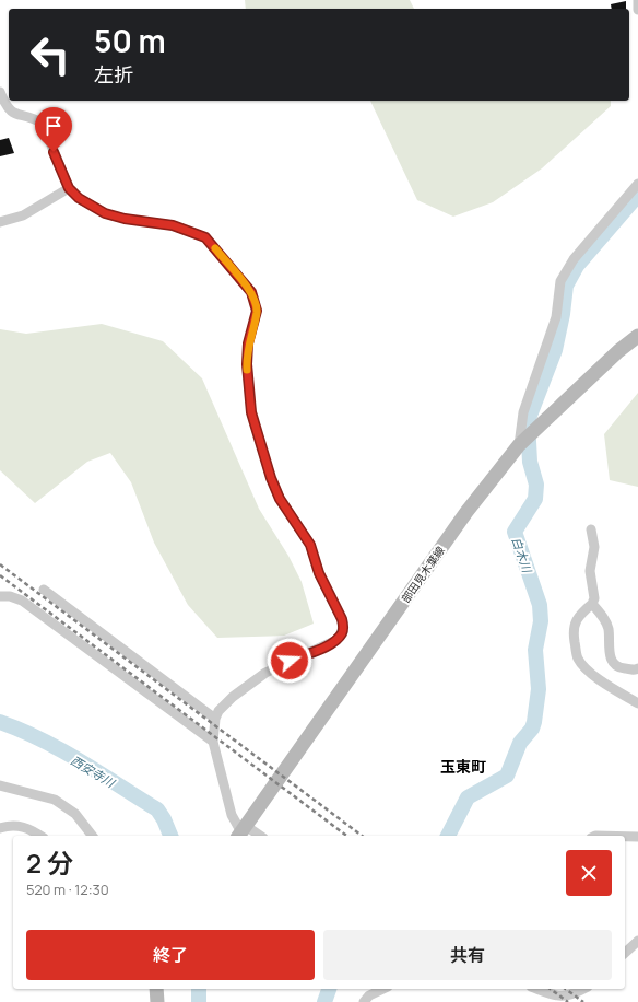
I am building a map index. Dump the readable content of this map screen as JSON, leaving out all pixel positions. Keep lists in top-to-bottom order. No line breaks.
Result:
{"streets":{"main road":["部田見木葉線"]},"districts":["玉東町"],"water":["白木川","西安寺川"],"page":{"turn":["50 m","左折"],"heading":["2 分","520 m · 12:30"],"buttons":["終了","共有"]}}
